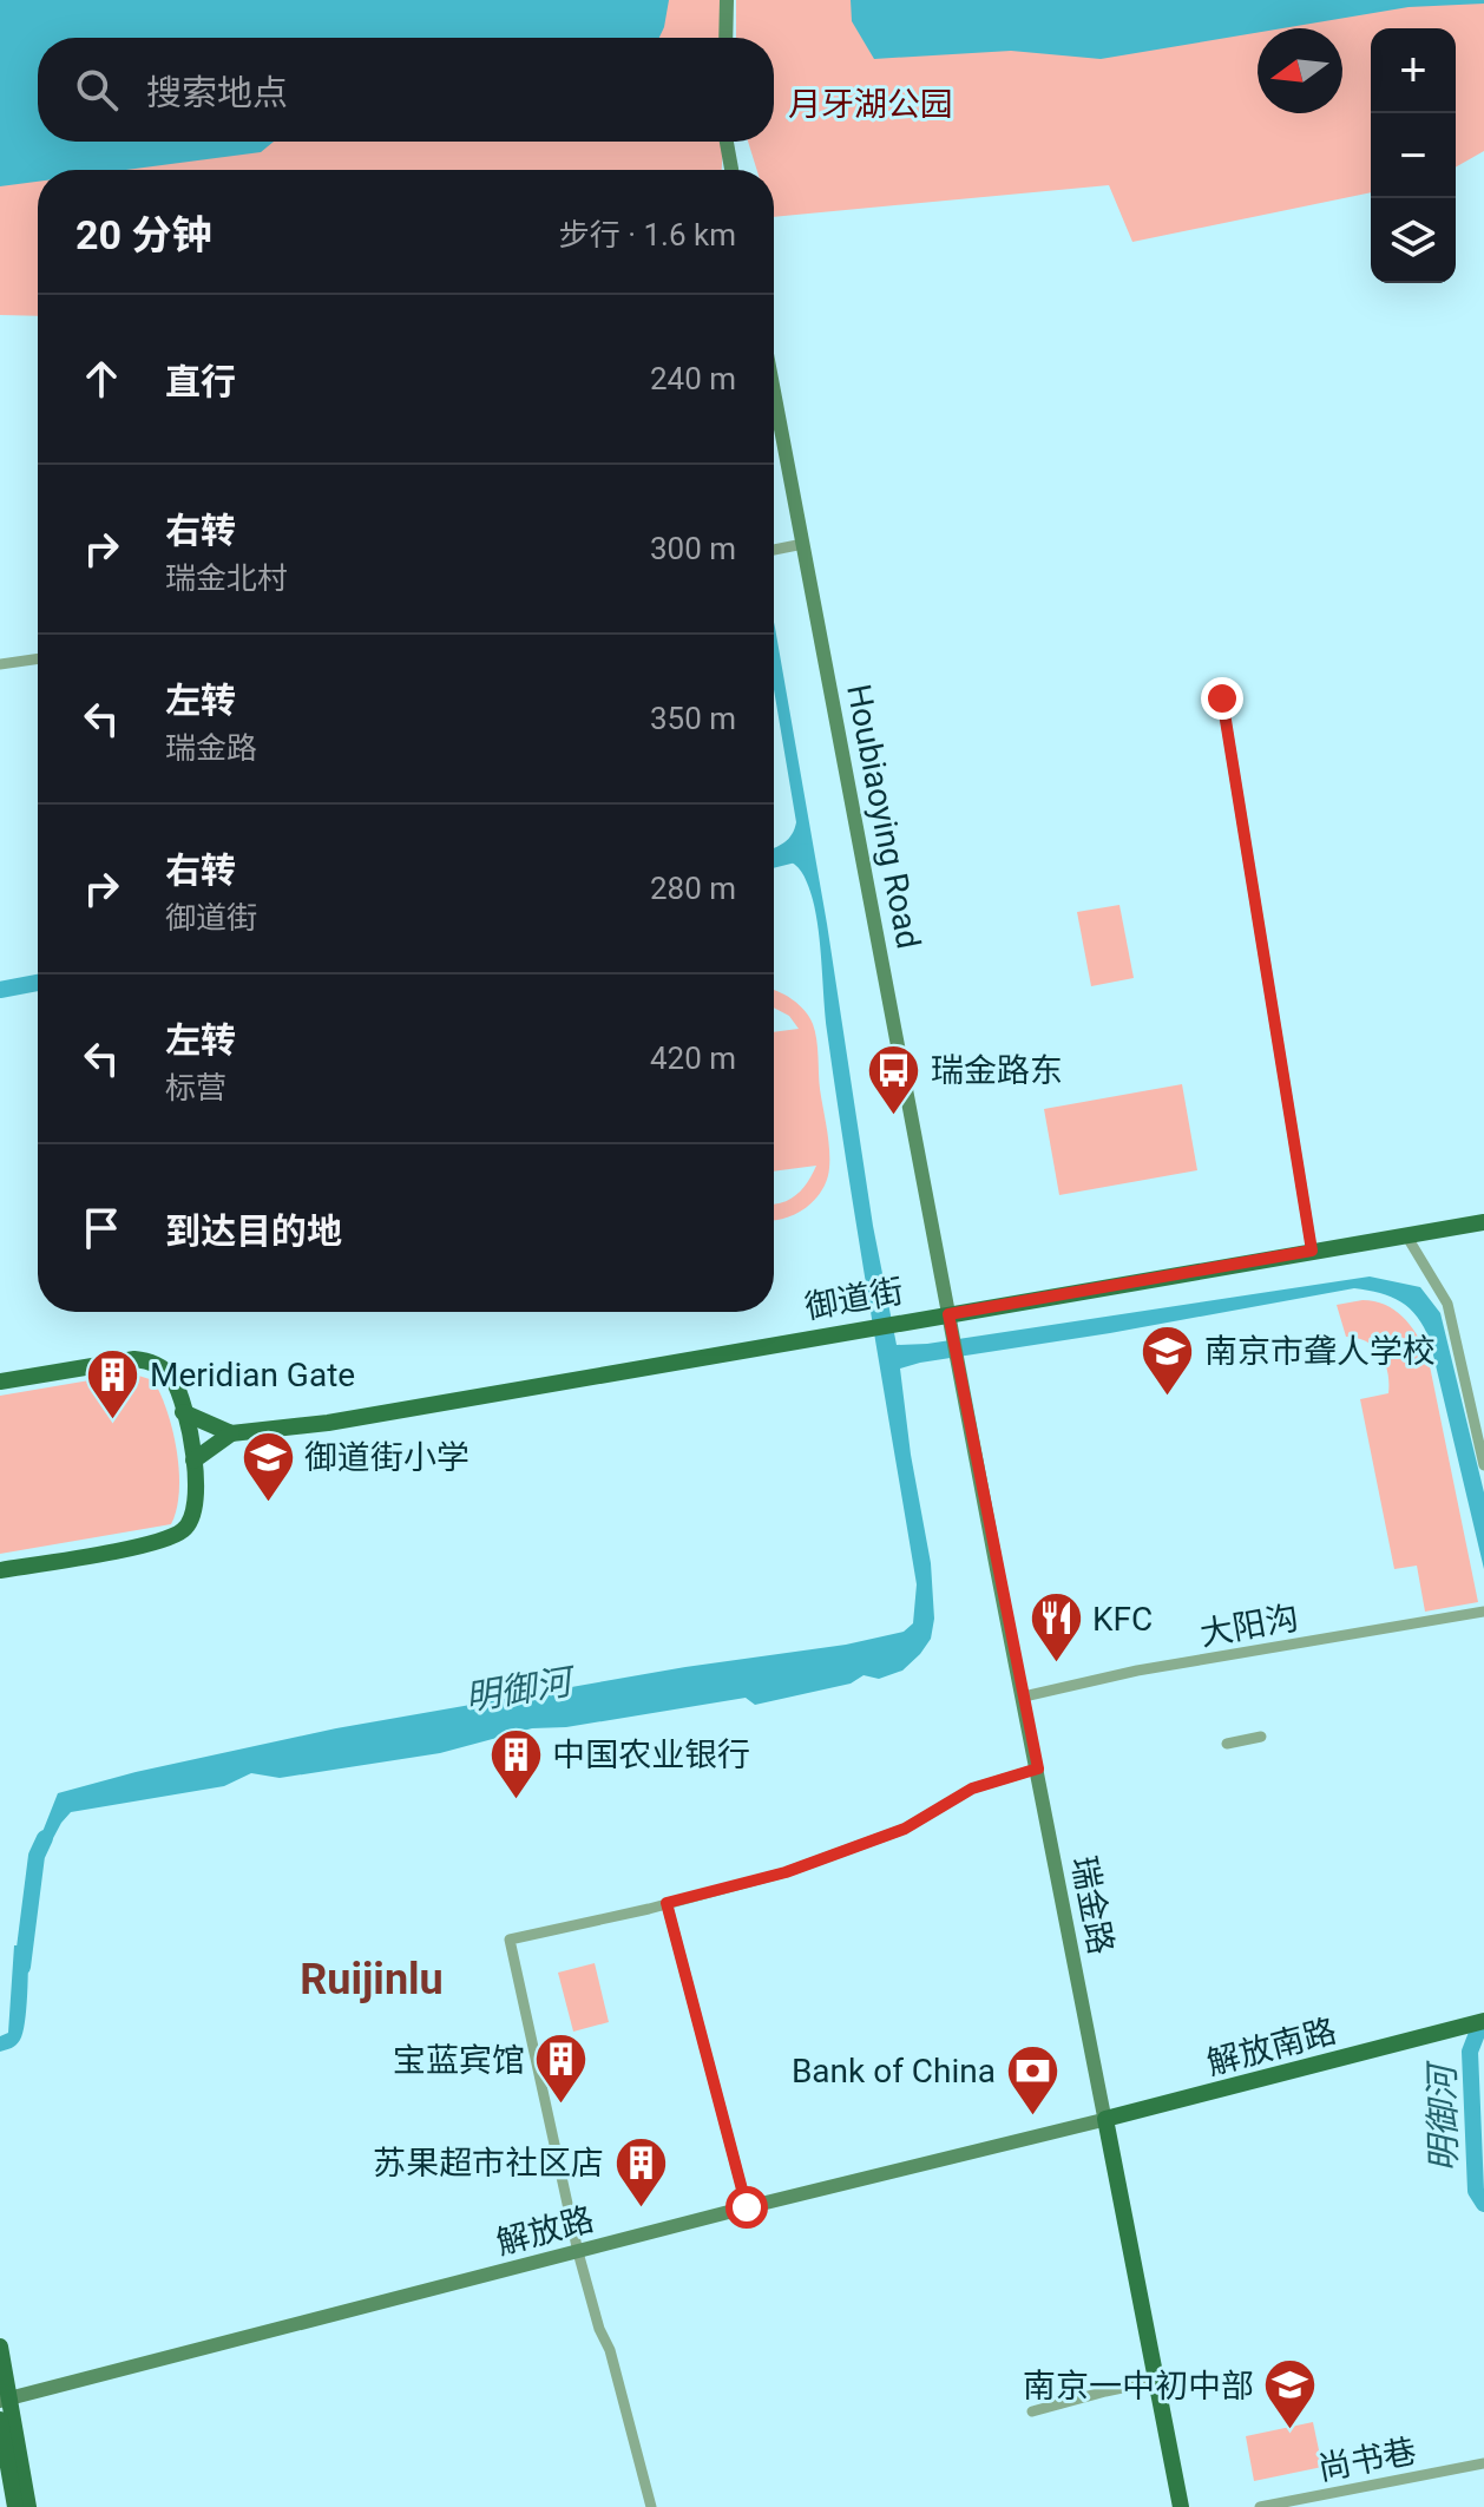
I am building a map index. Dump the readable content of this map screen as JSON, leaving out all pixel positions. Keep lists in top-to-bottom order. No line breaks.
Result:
{"streets":{"main road":["Houbiaoying Road","御道街","瑞金路","解放南路","解放路"],"street":["大阳沟","尚书巷"]},"crossings":[["Houbiaoying Road","御道街"],["Houbiaoying Road","瑞金路"],["御道街","瑞金路"],["大阳沟","瑞金路"],["瑞金路","解放南路"],["瑞金路","解放路"],["解放南路","解放路"]],"districts":["Ruijinlu"],"water":["明御河"],"parks":["月牙湖公园"],"places":{"bus stop":["瑞金路东"],"school or university":["南京市聋人学校","御道街小学","南京一中初中部"],"building":["Meridian Gate","中国农业银行","宝蓝宾馆","苏果超市社区店"],"restaurant":["KFC"],"bank":["Bank of China"]},"north":"left","page":{"map_buttons":["+","−"],"search":"搜索地点","heading":["20 分钟","步行 · 1.6 km"],"list":[["直行","240 m"],["右转","瑞金北村","300 m"],["左转","瑞金路","350 m"],["右转","御道街","280 m"],["左转","标营","420 m"],"到达目的地"]}}
